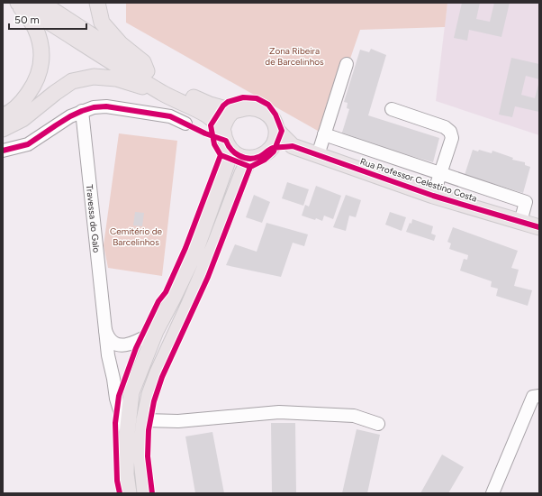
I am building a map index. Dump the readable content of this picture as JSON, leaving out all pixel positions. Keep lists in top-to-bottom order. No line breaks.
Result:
{"streets":{"main road":["Rua Professor Celestino Costa"],"street":["Travessa do Galo"]},"parks":["Zona Ribeira de Barcelinhos","Cemitério de Barcelinhos"],"scale_bar":"50 m"}
